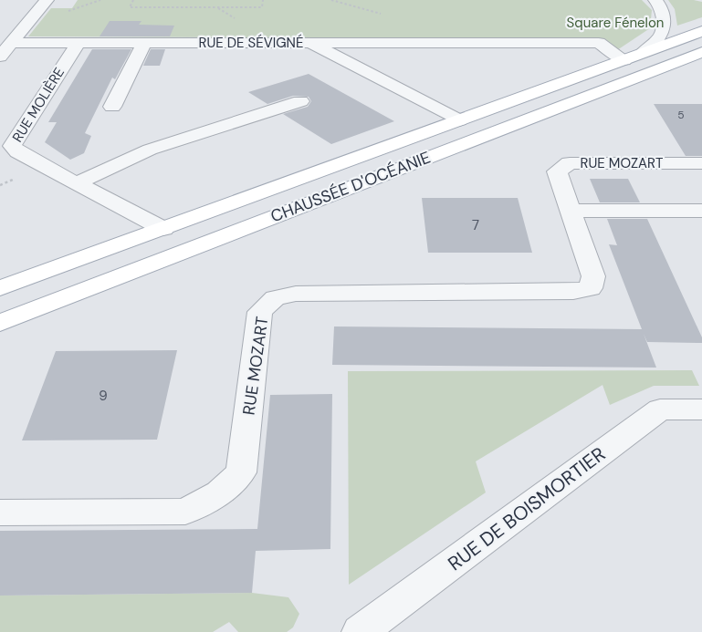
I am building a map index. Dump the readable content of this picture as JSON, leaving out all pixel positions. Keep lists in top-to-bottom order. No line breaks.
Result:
{"streets":{"main road":["CHAUSSÉE D'OCÉANIE"],"street":["RUE DE SÉVIGNÉ","RUE MOLIÈRE","RUE MOZART","RUE DE BOISMORTIER"]},"crossings":[["RUE DE SÉVIGNÉ","RUE MOLIÈRE"],["RUE DE SÉVIGNÉ","CHAUSSÉE D'OCÉANIE"],["RUE MOLIÈRE","CHAUSSÉE D'OCÉANIE"]],"parks":["Square Fénelon"],"house_numbers":["5","7","9"]}
